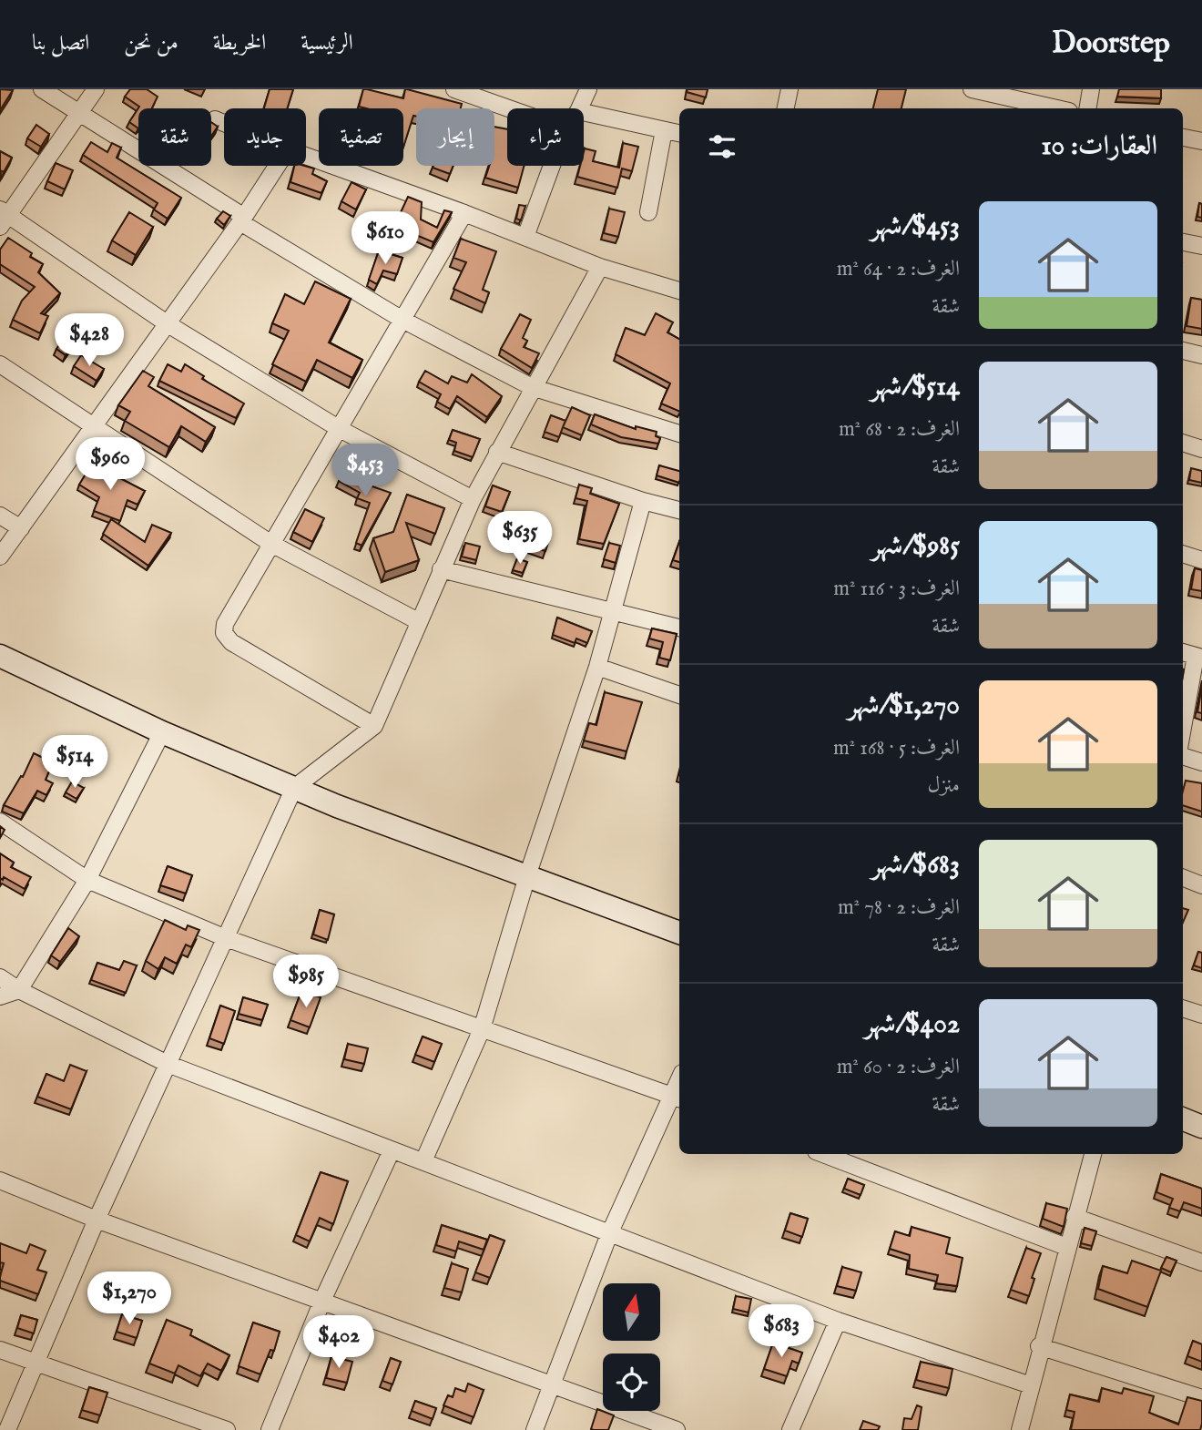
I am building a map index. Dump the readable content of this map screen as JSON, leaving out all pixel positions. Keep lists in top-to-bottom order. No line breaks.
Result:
{"north":"top","page":{"header":"Doorstep","nav":["الرئيسية","الخريطة","من نحن","اتصل بنا"],"chip":["شراء","إيجار","تصفية","جديد","شقة"],"heading":"العقارات: 10","list":[{"name":"$453/شهر","note":"الغرف: 2 · 64 m² · شقة"},{"name":"$514/شهر","note":"الغرف: 2 · 68 m² · شقة"},{"name":"$985/شهر","note":"الغرف: 3 · 116 m² · شقة"},{"name":"$1,270/شهر","note":"الغرف: 5 · 168 m² · منزل"},{"name":"$683/شهر","note":"الغرف: 2 · 78 m² · شقة"},{"name":"$402/شهر","note":"الغرف: 2 · 60 m² · شقة"}],"price":["$610","$428","$960","$453","$635","$514","$985","$1,270","$683","$402"]}}
